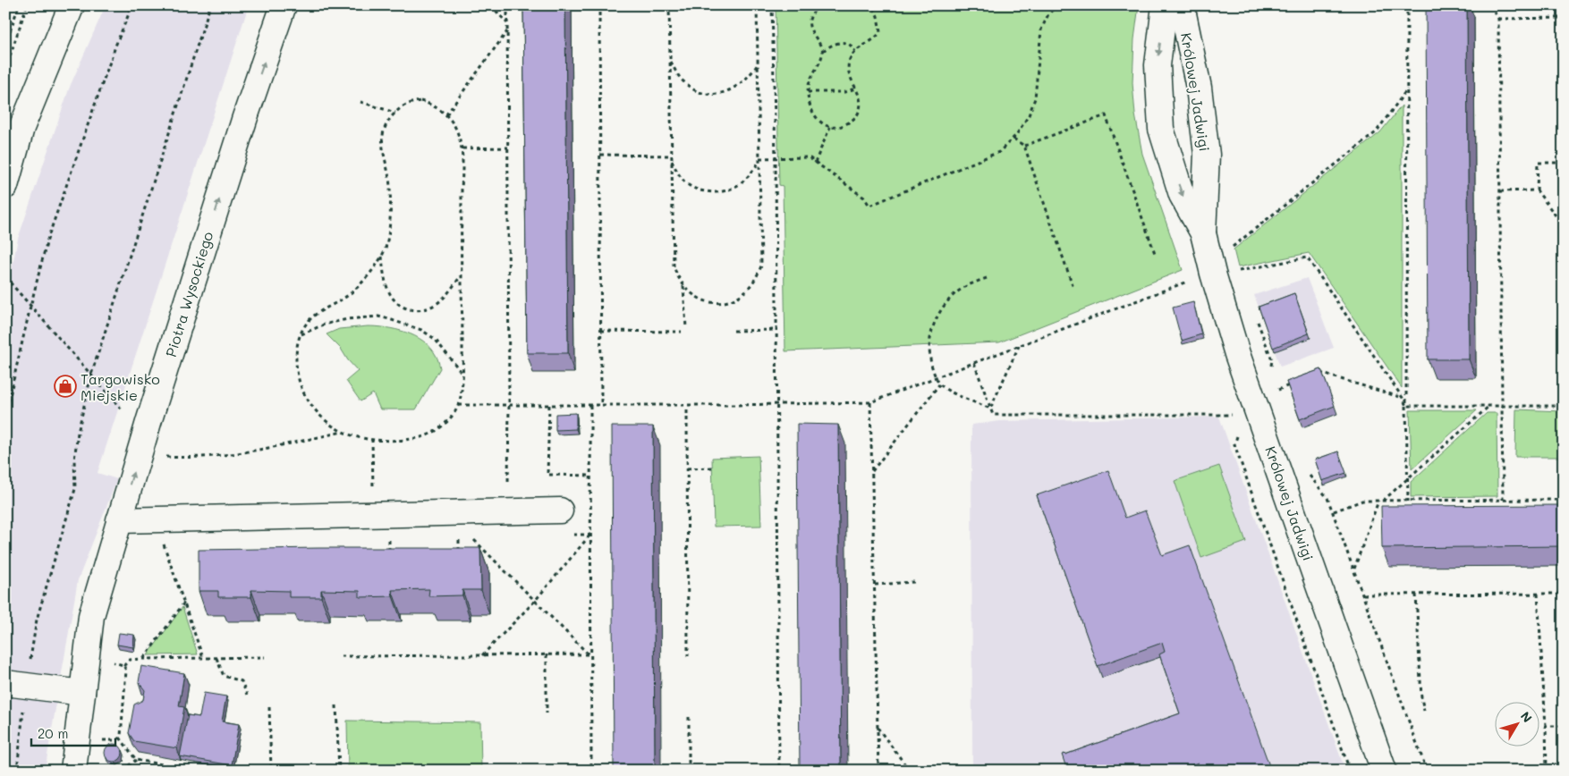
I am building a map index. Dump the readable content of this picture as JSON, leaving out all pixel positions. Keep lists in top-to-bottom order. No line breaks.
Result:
{"streets":{"street":["Królowej Jadwigi","Piotra Wysockiego"]},"places":{"shop":["Targowisko Miejskie"]},"scale_bar":"20 m","north":"top right"}
